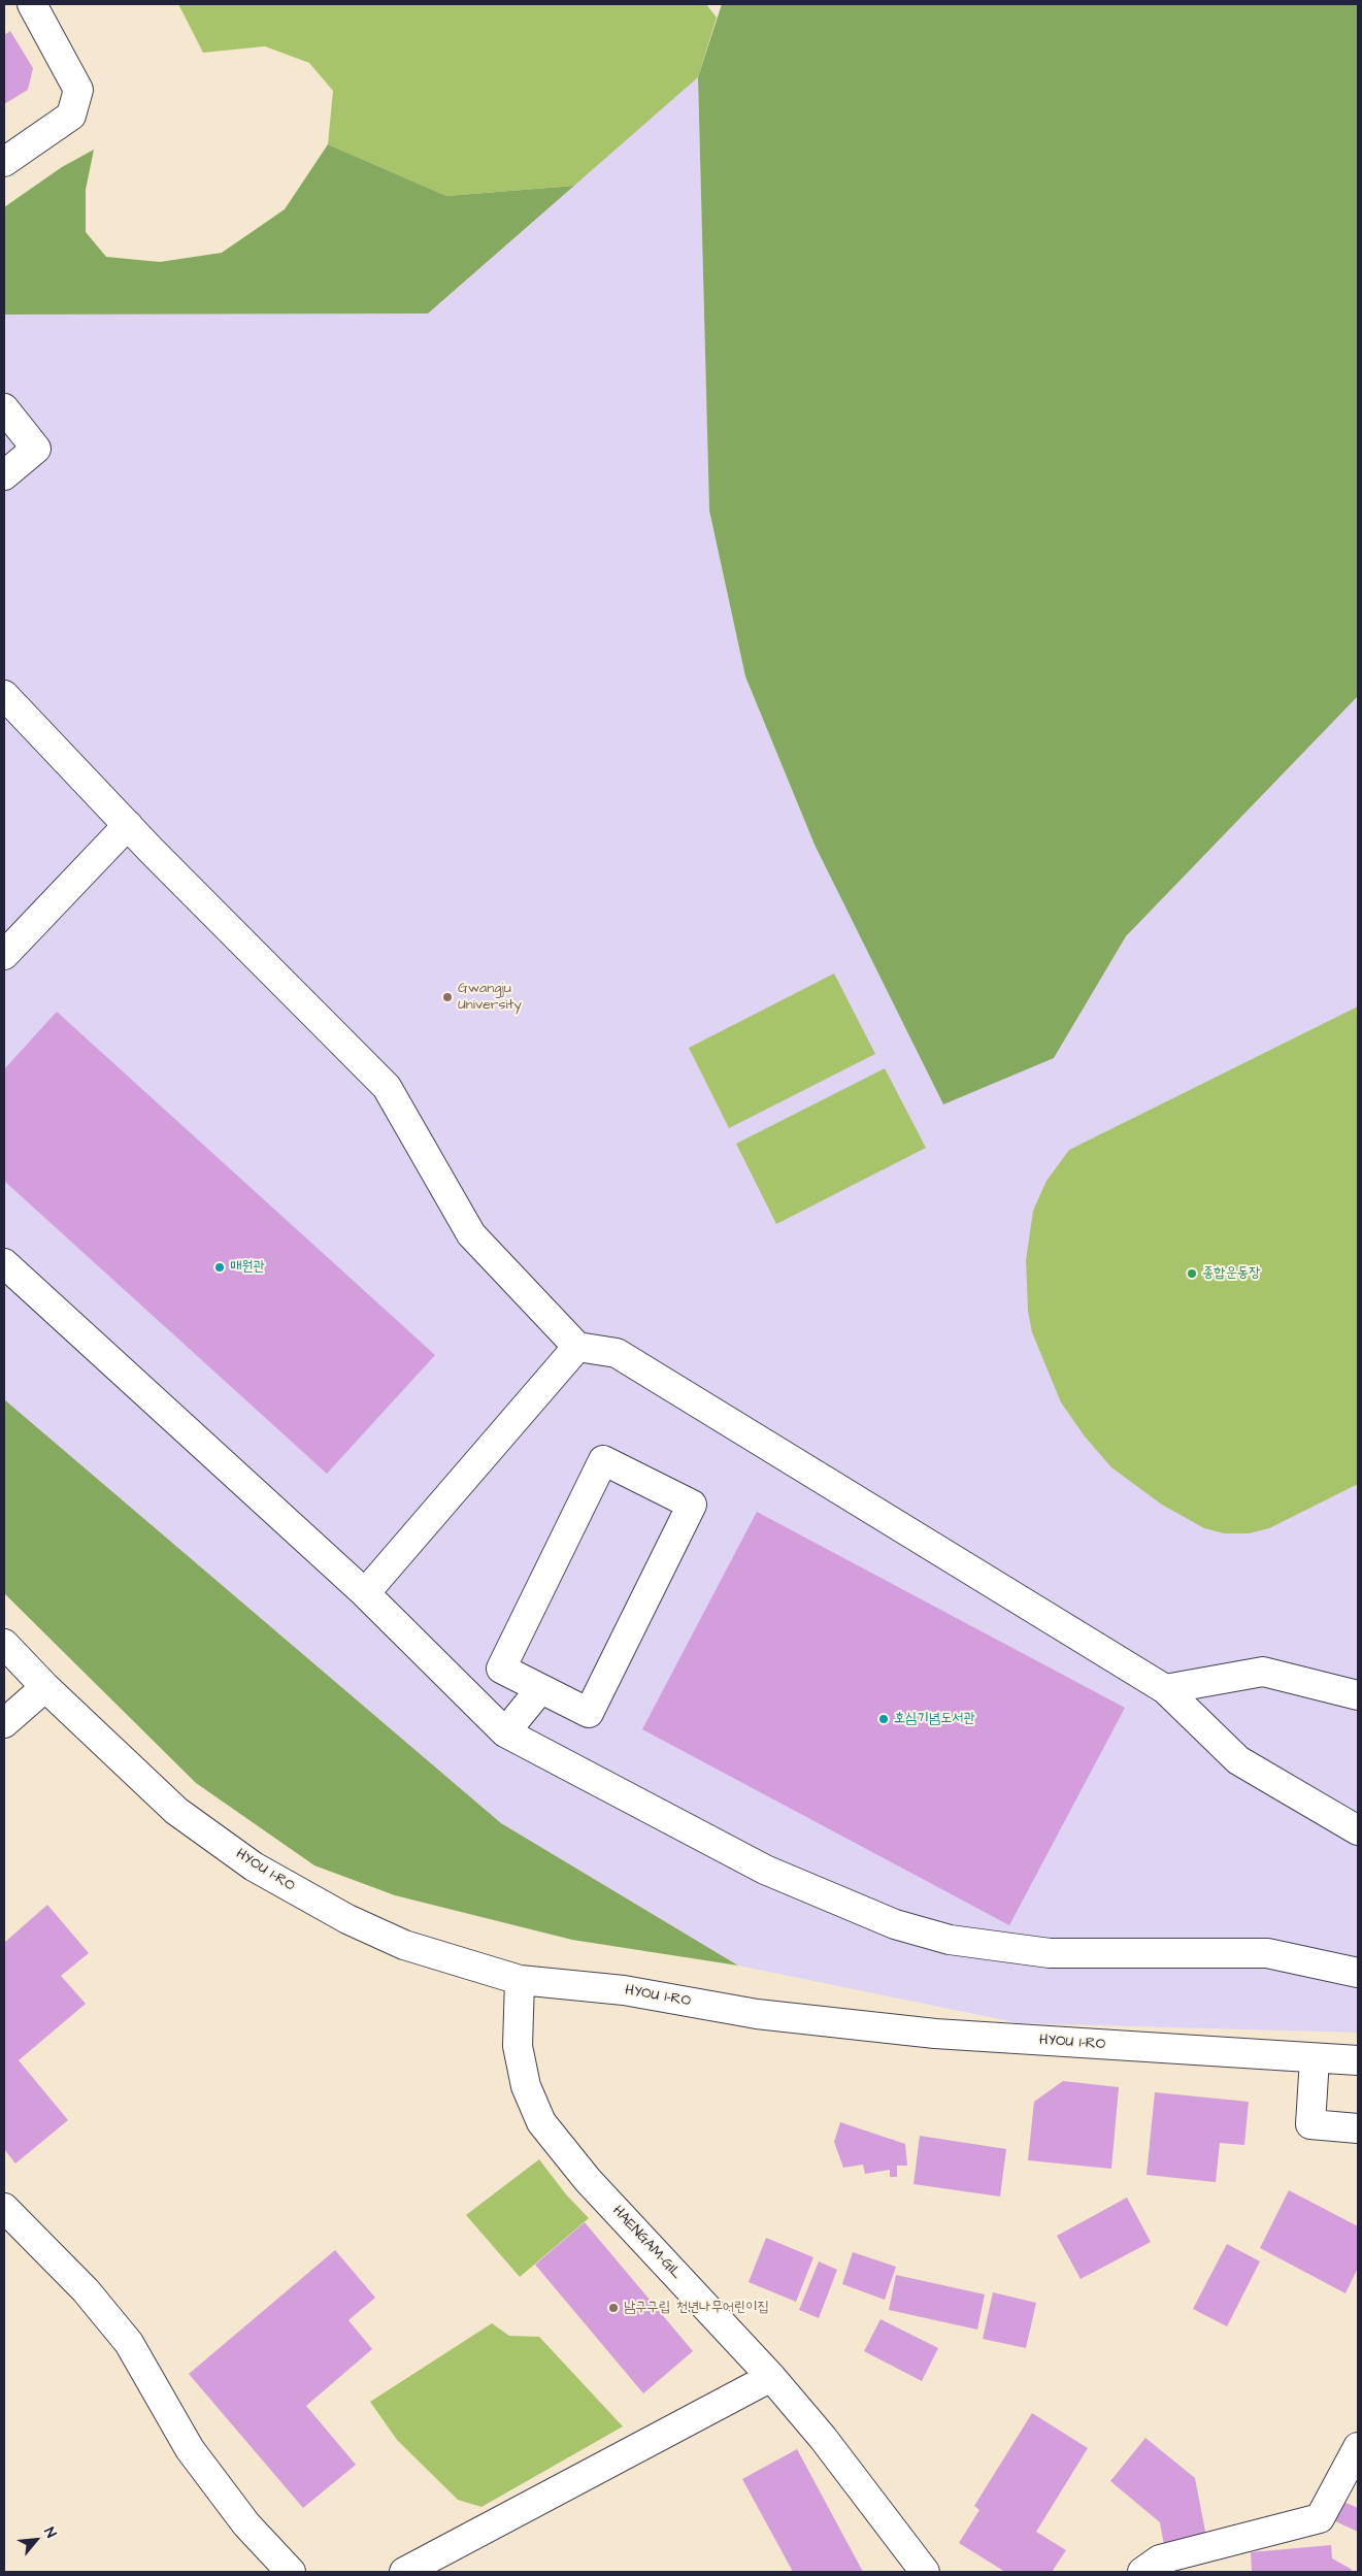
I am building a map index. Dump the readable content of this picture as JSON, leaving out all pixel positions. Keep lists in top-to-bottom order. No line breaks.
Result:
{"streets":{"street":["HYOU 1-RO","HAENGAM-GIL"]},"crossings":[["HYOU 1-RO","HAENGAM-GIL"]],"places":["Gwangju University","매원관","종합운동장","호심기념도서관","남구구립 천년나무어린이집"],"north":"top right"}
